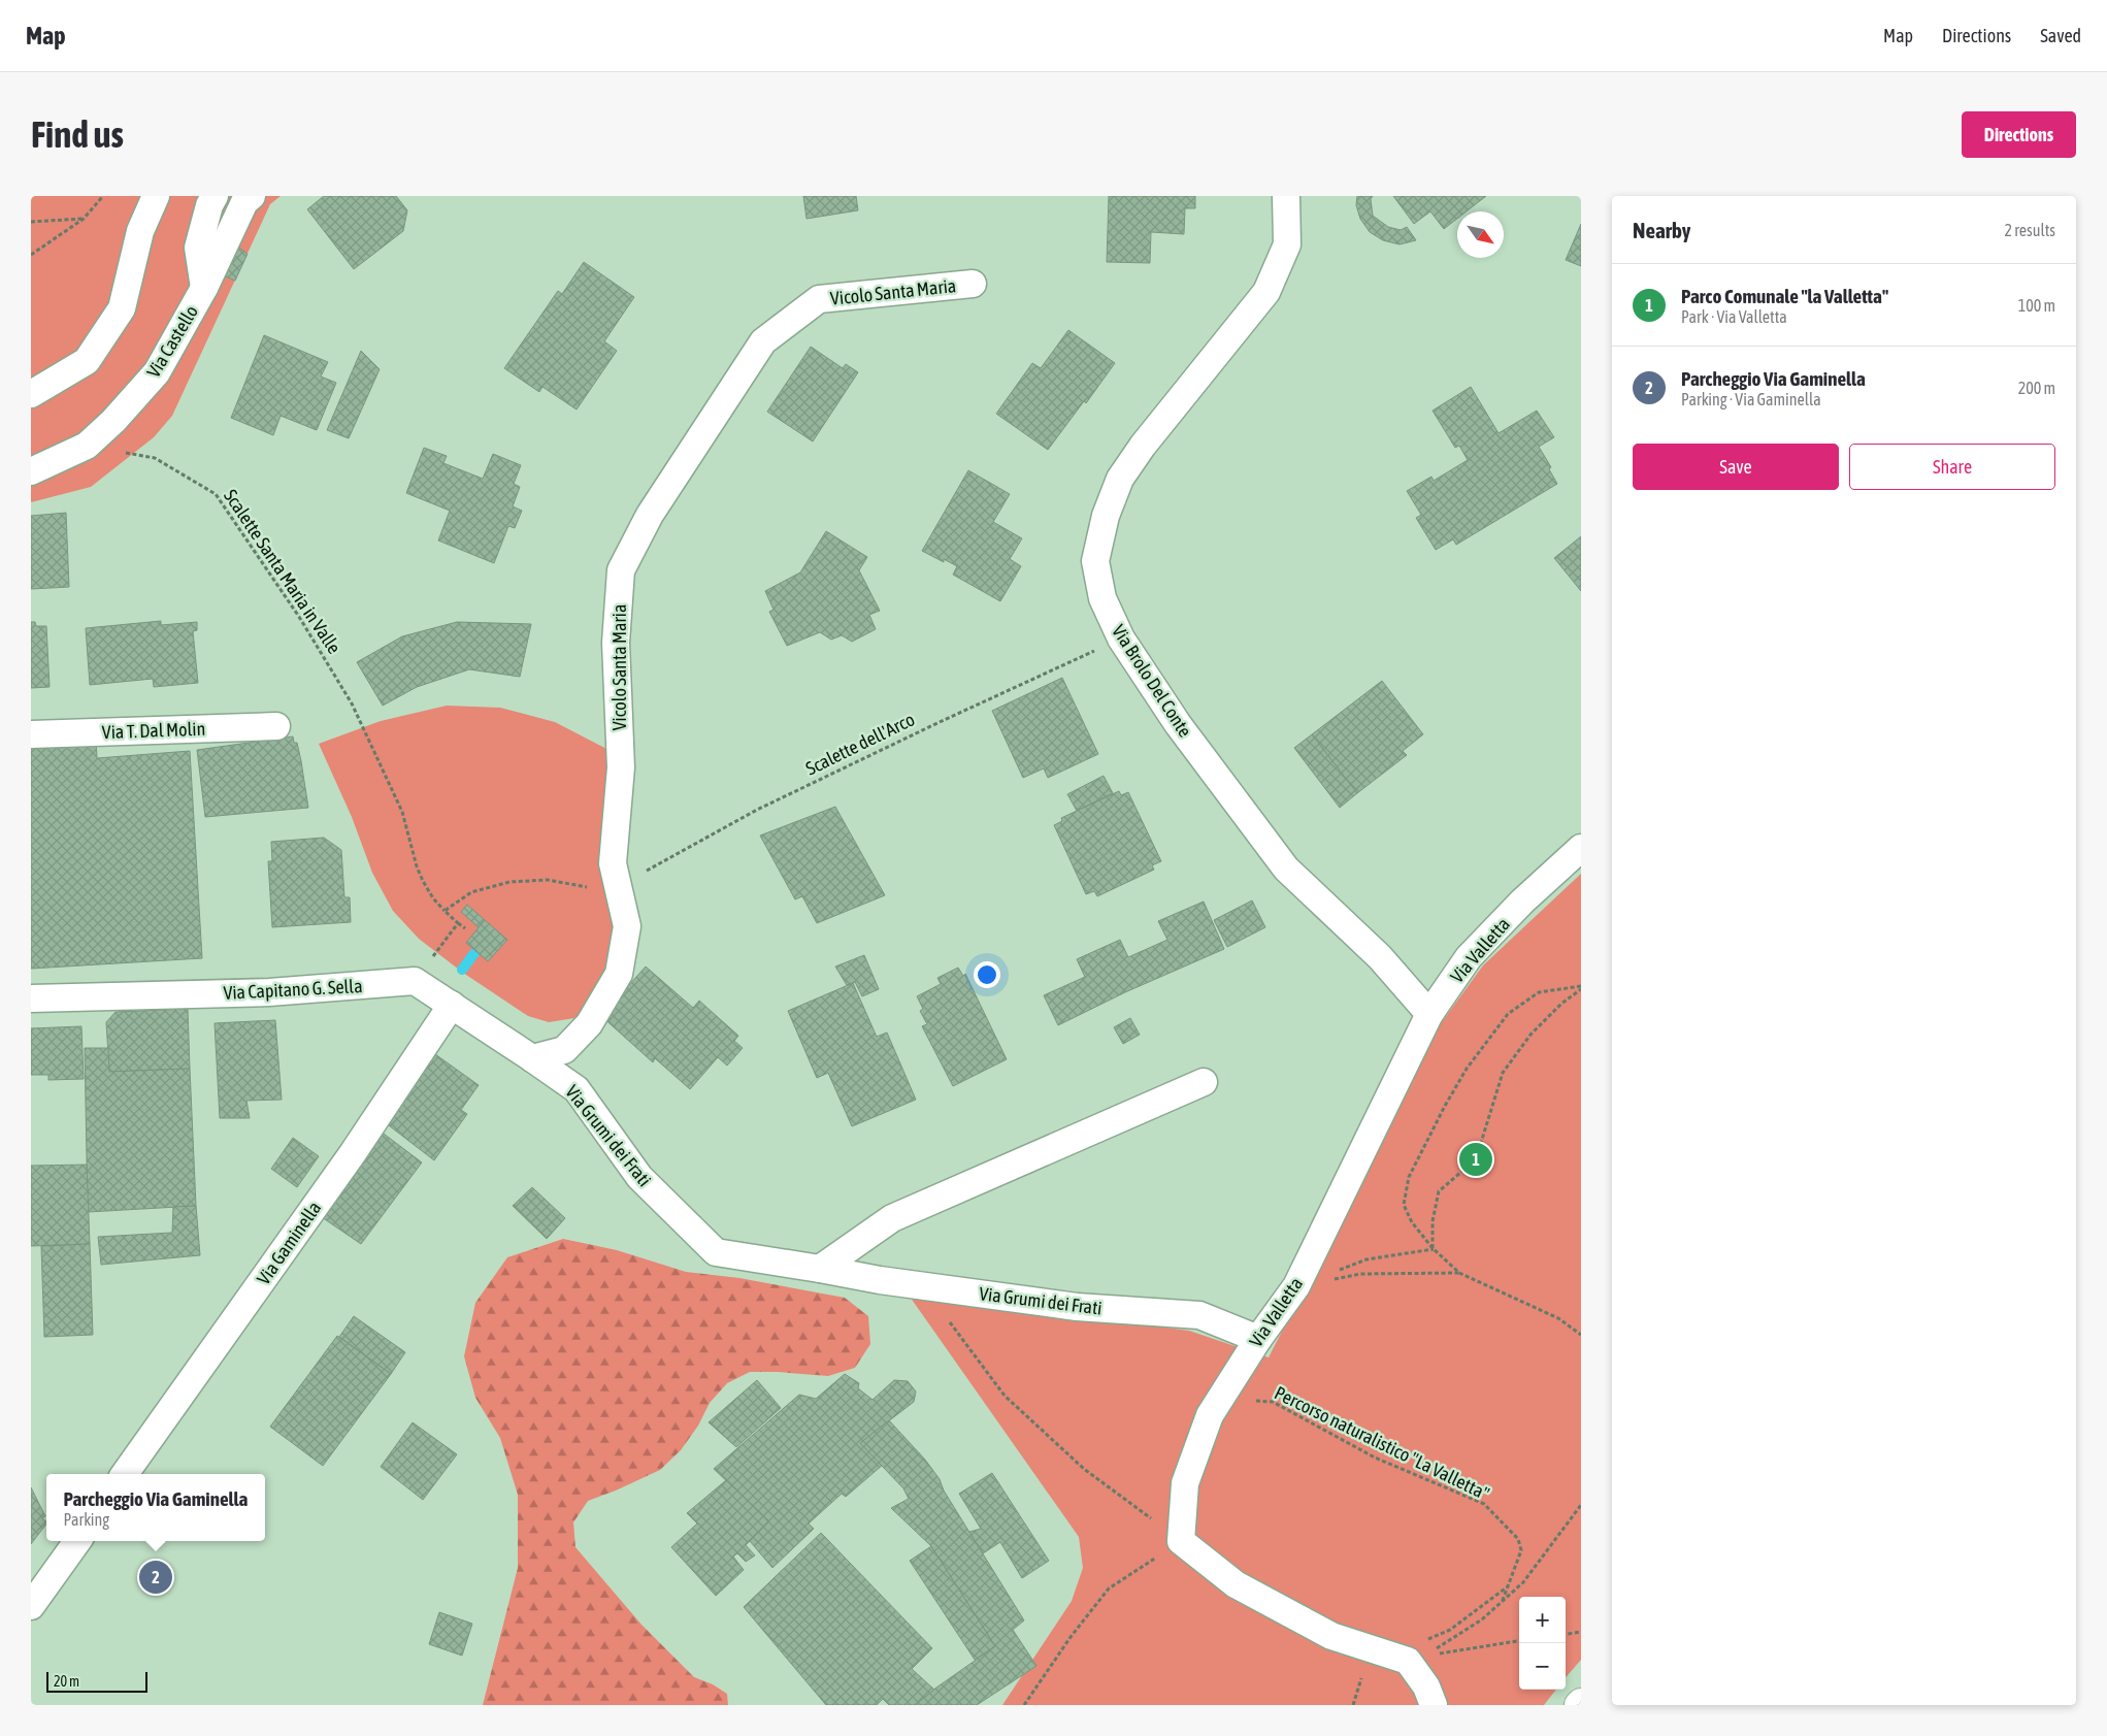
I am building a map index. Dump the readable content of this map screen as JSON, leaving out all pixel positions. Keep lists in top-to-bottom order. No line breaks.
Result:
{"streets":{"street":["Vicolo Santa Maria","Via Castello","Via Brolo Del Conte","Via T. Dal Molin","Via Valletta","Via Capitano G. Sella","Via Grumi dei Frati","Via Gaminella"],"path":["Scalette Santa Maria in Valle","Scalette dell'Arco","Percorso naturalistico \"La Valletta\""]},"crossings":[["Vicolo Santa Maria","Scalette dell'Arco"],["Vicolo Santa Maria","Via Capitano G. Sella"],["Vicolo Santa Maria","Via Grumi dei Frati"],["Via Castello","Scalette Santa Maria in Valle"],["Via Brolo Del Conte","Scalette dell'Arco"],["Via Brolo Del Conte","Via Valletta"],["Via Valletta","Via Grumi dei Frati"],["Via Capitano G. Sella","Via Grumi dei Frati"],["Via Capitano G. Sella","Via Gaminella"]],"scale_bar":"20 m","north":"bottom right","page":{"header":"Map","nav":["Map","Directions","Saved"],"buttons":["Directions",["Save","Share"]],"title":"Find us","heading":["Nearby","2 results"],"list":[{"mark":"1","name":"Parco Comunale \"la Valletta\"","note":"Park · Via Valletta","value":"100 m"},{"mark":"2","name":"Parcheggio Via Gaminella","note":"Parking · Via Gaminella","value":"200 m"}],"pins":["1","2"],"popup":["Parcheggio Via Gaminella","Parking"],"map_buttons":["+","−"],"scale":"20 m"}}
